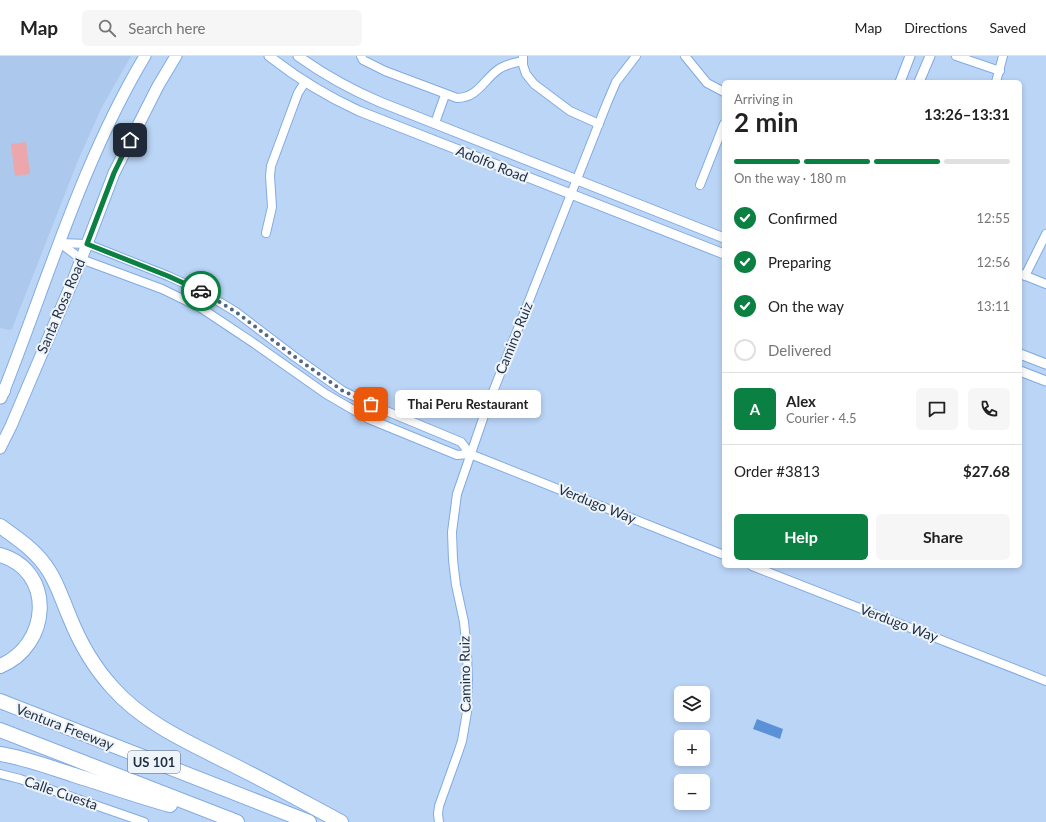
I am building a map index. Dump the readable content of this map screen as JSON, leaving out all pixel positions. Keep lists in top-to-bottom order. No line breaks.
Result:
{"streets":{"highway":["Ventura Freeway","US 101"],"main road":["Santa Rosa Road"],"street":["Adolfo Road","Camino Ruiz","Verdugo Way","Calle Cuesta"]},"crossings":[["Adolfo Road","Camino Ruiz"],["Santa Rosa Road","Verdugo Way"],["Camino Ruiz","Verdugo Way"]],"places":["Thai Peru Restaurant"],"page":{"header":"Map","search":"Search here","nav":["Map","Directions","Saved"],"heading":["2 min","Arriving in","13:26–13:31"],"panel":["Alex","Courier · 4.5","Order #3813","$27.68"],"bar":"On the way · 180 m","list":[["Confirmed","12:55"],["Preparing","12:56"],["On the way","13:11"],"Delivered"],"round":"A","bubble":"Thai Peru Restaurant","buttons":["Help","Share"],"map_buttons":["+","−"]}}
